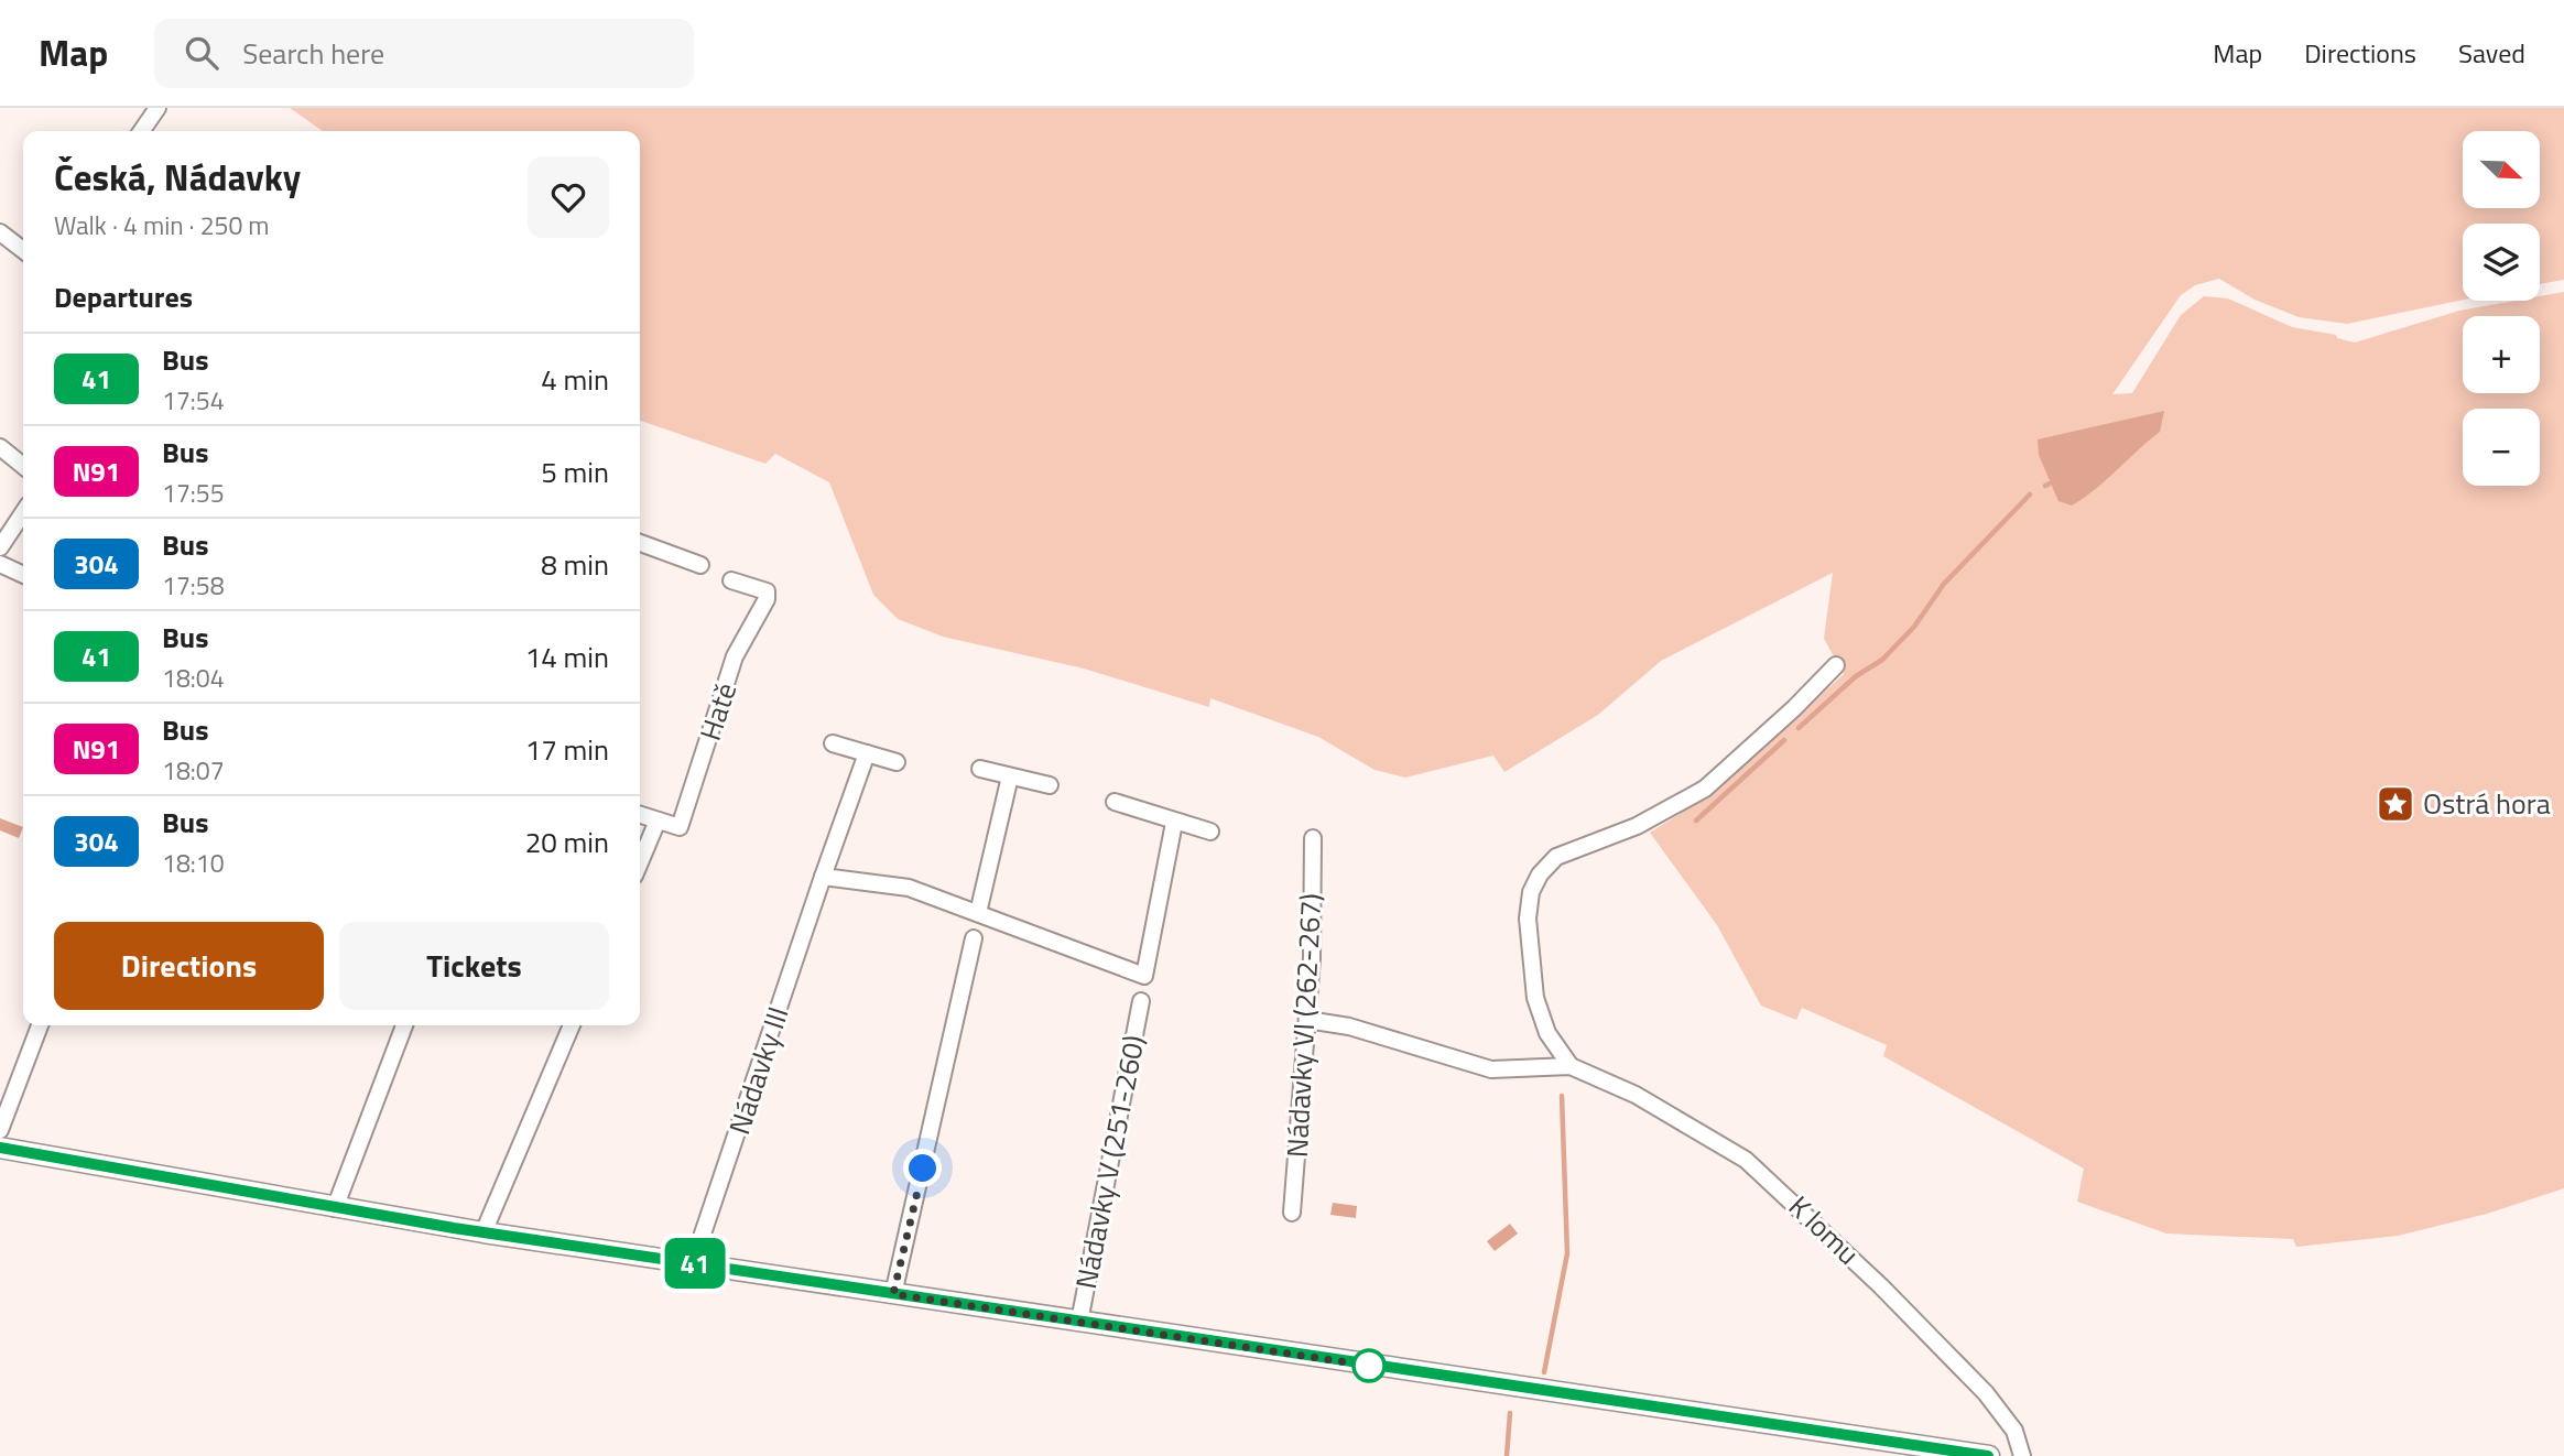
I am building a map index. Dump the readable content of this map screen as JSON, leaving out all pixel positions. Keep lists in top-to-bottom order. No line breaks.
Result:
{"streets":{"street":["Hatě","Nádavky VI (262-267)","Nádavky III","Nádavky V (251-260)","K lomu"]},"crossings":[["Nádavky VI (262-267)","K lomu"]],"places":{"place":["Ostrá hora"]},"lines":["bus line 41"],"north":"bottom right","page":{"header":"Map","search":"Search here","nav":["Map","Directions","Saved"],"on_map":"41","map_buttons":["+","−"],"heading":[["Česká, Nádavky","Walk · 4 min · 250 m"],"Departures"],"list":[{"mark":"41","name":"Bus","note":"17:54","value":"4 min"},{"mark":"N91","name":"Bus","note":"17:55","value":"5 min"},{"mark":"304","name":"Bus","note":"17:58","value":"8 min"},{"mark":"41","name":"Bus","note":"18:04","value":"14 min"},{"mark":"N91","name":"Bus","note":"18:07","value":"17 min"},{"mark":"304","name":"Bus","note":"18:10","value":"20 min"}],"buttons":["Directions","Tickets"]}}
